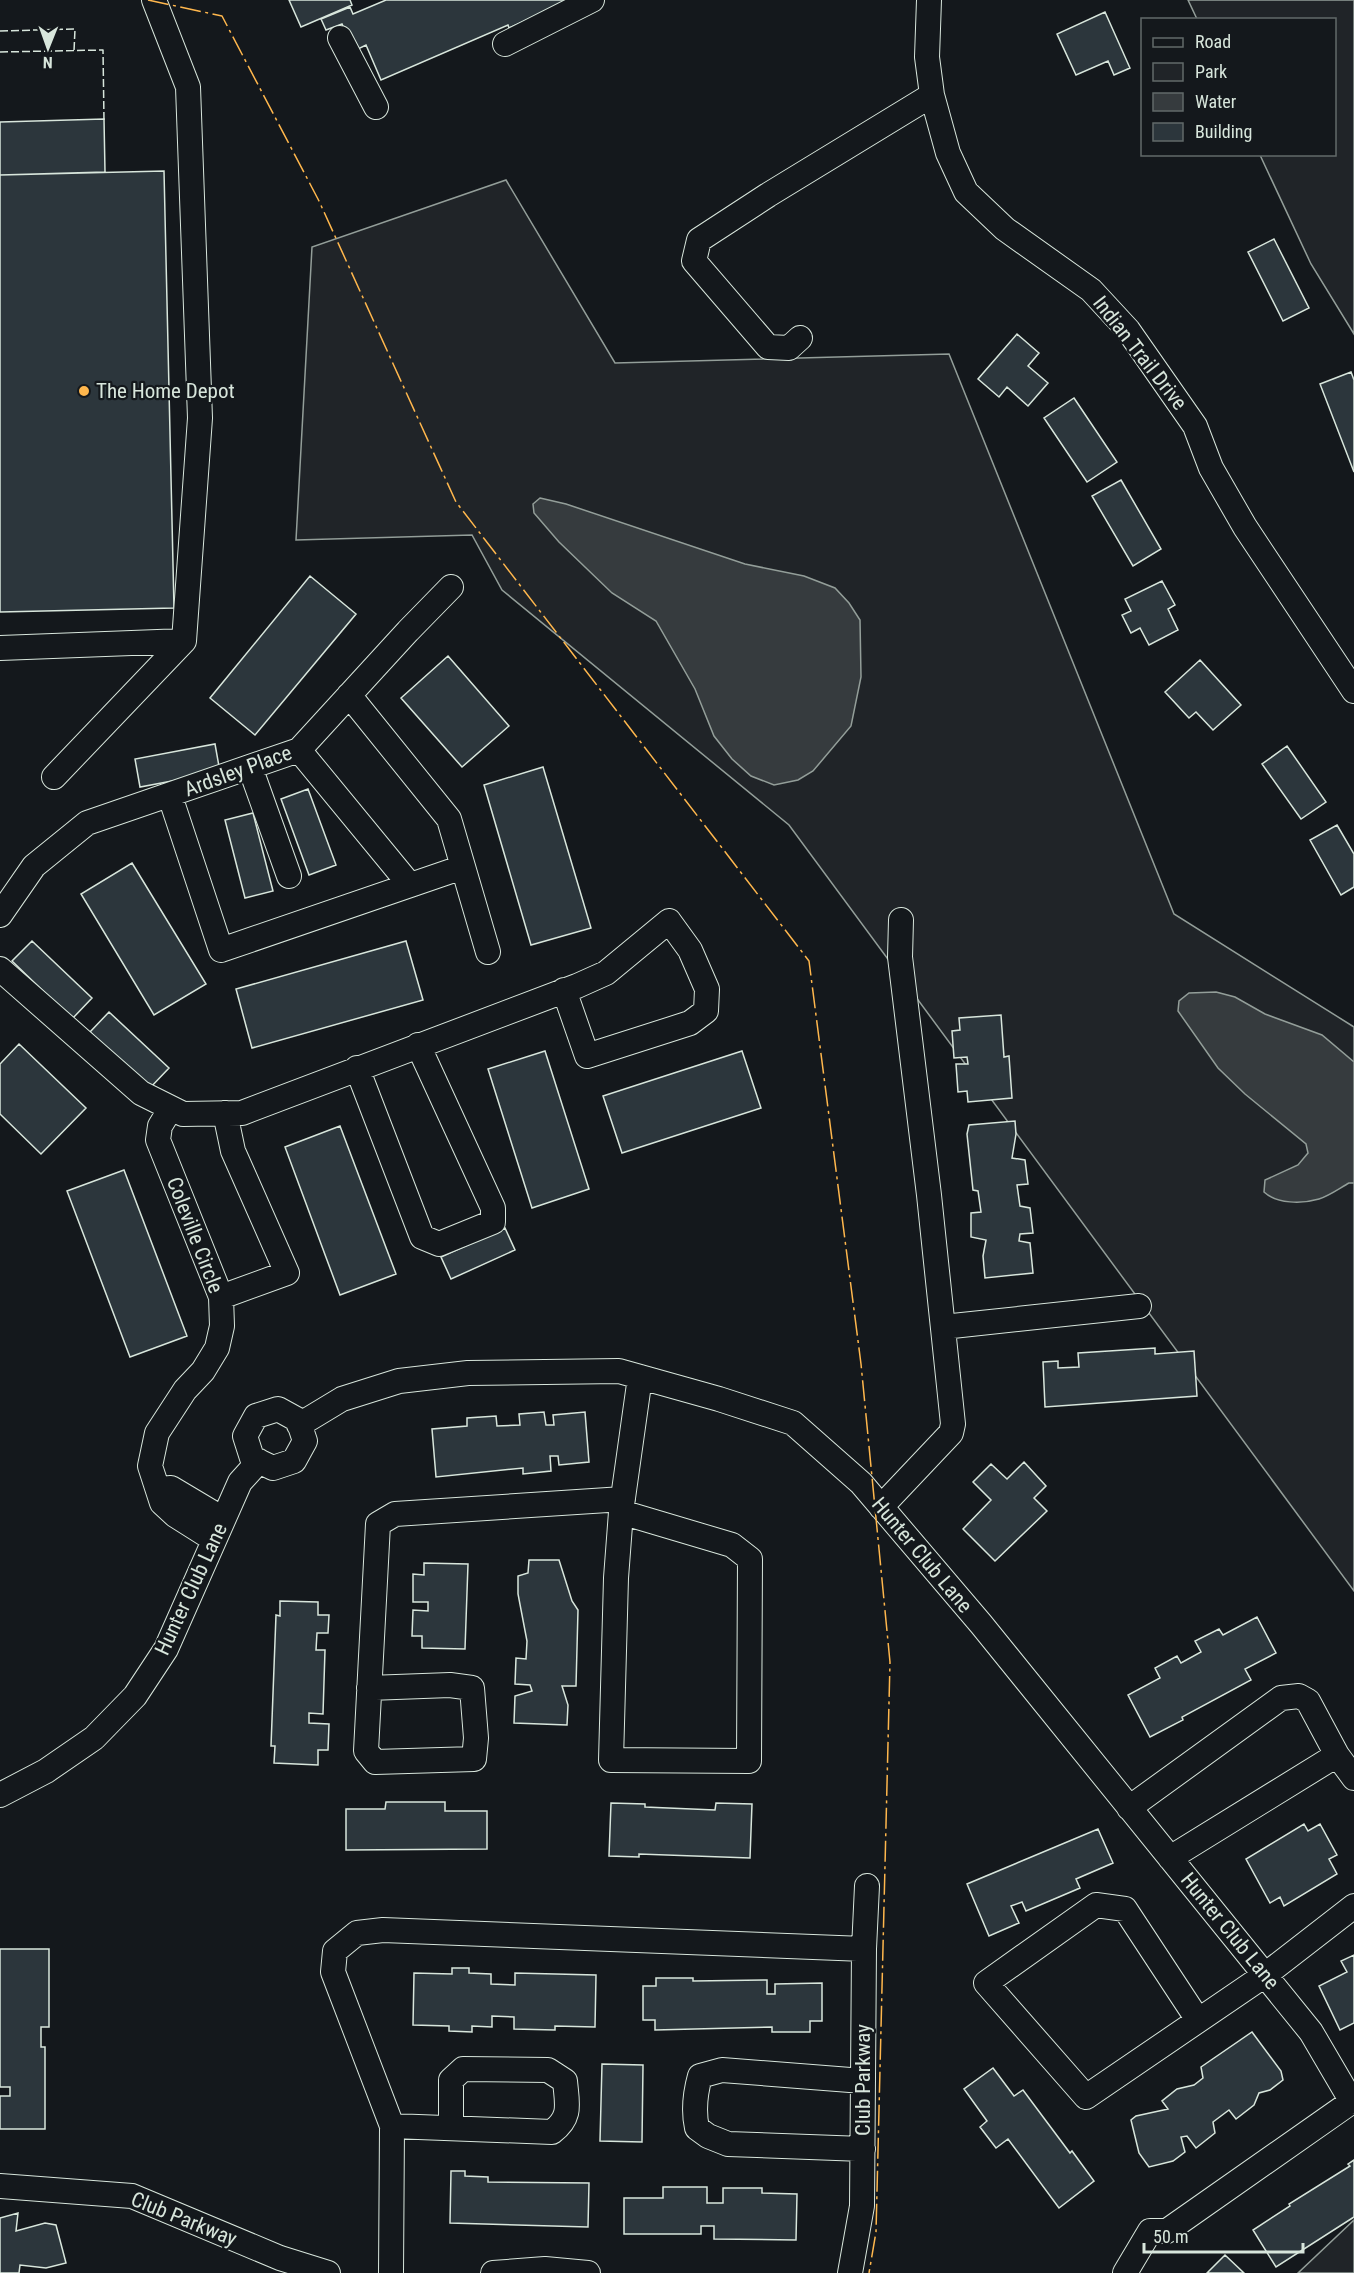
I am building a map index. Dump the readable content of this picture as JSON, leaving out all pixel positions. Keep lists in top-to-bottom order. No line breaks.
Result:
{"streets":{"street":["Indian Trail Drive","Ardsley Place","Coleville Circle","Hunter Club Lane","Club Parkway"]},"crossings":[["Coleville Circle","Hunter Club Lane"]],"places":["The Home Depot"],"legend":["Road","Park","Water","Building"],"scale_bar":"50 m","north":"bottom"}
